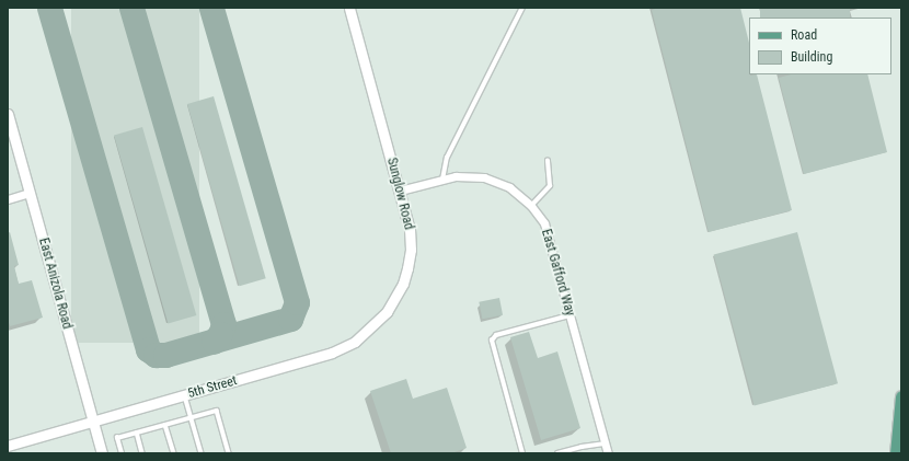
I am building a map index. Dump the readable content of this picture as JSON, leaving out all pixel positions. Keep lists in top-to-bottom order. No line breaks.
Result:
{"streets":{"street":["Sunglow Road","East Gafford Way","East Anizola Road","5th Street"]},"crossings":[["Sunglow Road","East Gafford Way"],["Sunglow Road","5th Street"],["East Anizola Road","5th Street"]],"legend":["Road","Building"]}
